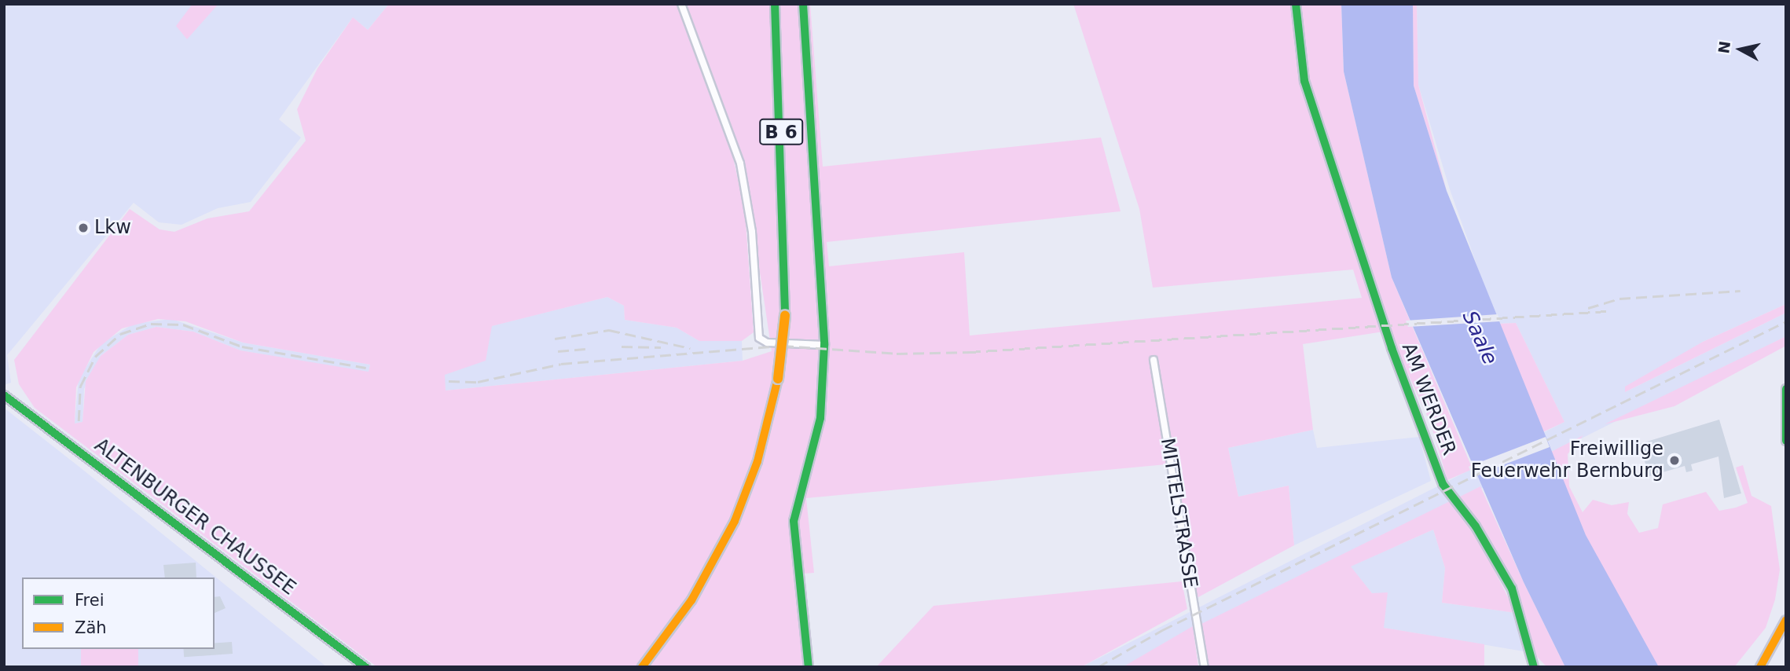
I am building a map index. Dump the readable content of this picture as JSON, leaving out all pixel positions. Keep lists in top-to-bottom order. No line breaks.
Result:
{"streets":{"street":["B 6","AM WERDER","MITTELSTRASSE","ALTENBURGER CHAUSSEE"]},"water":["Saale"],"places":["Lkw","Freiwillige Feuerwehr Bernburg"],"legend":["Frei","Zäh"],"north":"left"}
